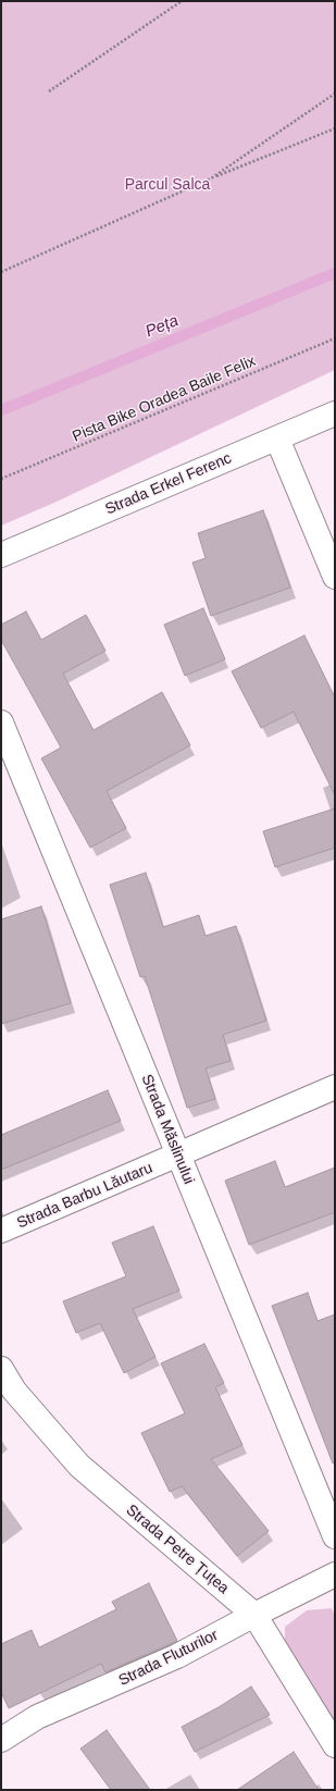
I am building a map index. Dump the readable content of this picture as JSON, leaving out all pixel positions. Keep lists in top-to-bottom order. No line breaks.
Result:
{"streets":{"street":["Strada Erkel Ferenc","Strada Măslinului","Strada Barbu Lăutaru","Strada Petre Țuțea","Strada Fluturilor"],"path":["Pista Bike Oradea Baile Felix"]},"crossings":[["Strada Măslinului","Strada Barbu Lăutaru"],["Strada Petre Țuțea","Strada Fluturilor"]],"water":["Peța"],"parks":["Parcul Salca"]}
